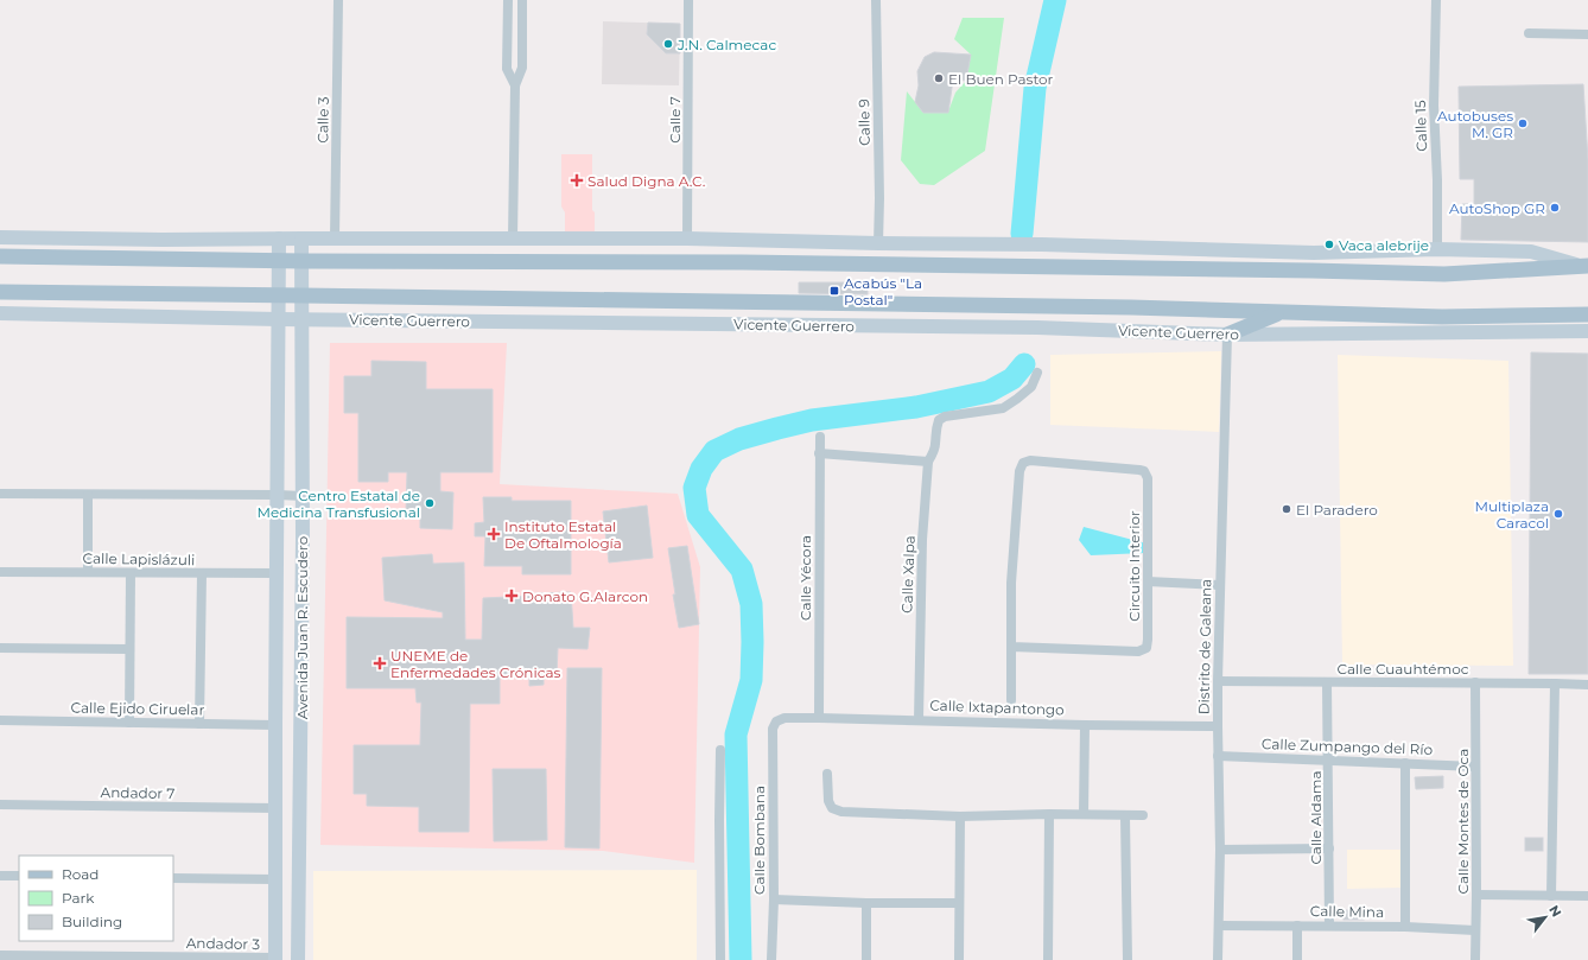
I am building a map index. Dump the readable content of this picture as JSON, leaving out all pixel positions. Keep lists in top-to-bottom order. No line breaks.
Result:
{"streets":{"main road":["Vicente Guerrero","Avenida Juan R. Escudero"],"street":["Calle 3","Calle 7","Calle 9","Calle 15","Calle Lapislázuli","Circuito Interior","Calle Xalpa","Calle Yécora","Distrito de Galeana","Calle Cuauhtémoc","Calle Ixtapantongo","Calle Ejido Ciruelar","Calle Zumpango del Río","Andador 7","Calle Aldama","Calle Montes de Oca","Calle Bombana","Calle Mina","Andador 3"]},"crossings":[["Vicente Guerrero","Avenida Juan R. Escudero"],["Vicente Guerrero","Distrito de Galeana"],["Calle Lapislázuli","Avenida Juan R. Escudero"],["Calle Xalpa","Calle Ixtapantongo"],["Calle Yécora","Calle Ixtapantongo"],["Avenida Juan R. Escudero","Calle Ejido Ciruelar"],["Avenida Juan R. Escudero","Andador 7"],["Avenida Juan R. Escudero","Andador 3"],["Distrito de Galeana","Calle Cuauhtémoc"],["Distrito de Galeana","Calle Ixtapantongo"],["Distrito de Galeana","Calle Zumpango del Río"],["Distrito de Galeana","Calle Mina"],["Calle Cuauhtémoc","Calle Aldama"],["Calle Cuauhtémoc","Calle Montes de Oca"],["Calle Ixtapantongo","Calle Bombana"],["Calle Zumpango del Río","Calle Aldama"],["Calle Zumpango del Río","Calle Montes de Oca"],["Calle Aldama","Calle Mina"],["Calle Montes de Oca","Calle Mina"]],"places":{"other":["J.N. Calmecac","El Buen Pastor","Autobuses M. GR","AutoShop GR","Vaca alebrije","Centro Estatal de Medicina Transfusional","El Paradero","Multiplaza Caracol"],"health":["Salud Digna A.C.","Instituto Estatal De Oftalmología","Donato G.Alarcon","UNEME de Enfermedades Crónicas"],"transit":["Acabús \"La Postal\""]},"legend":["Road","Park","Building"],"north":"top right"}
